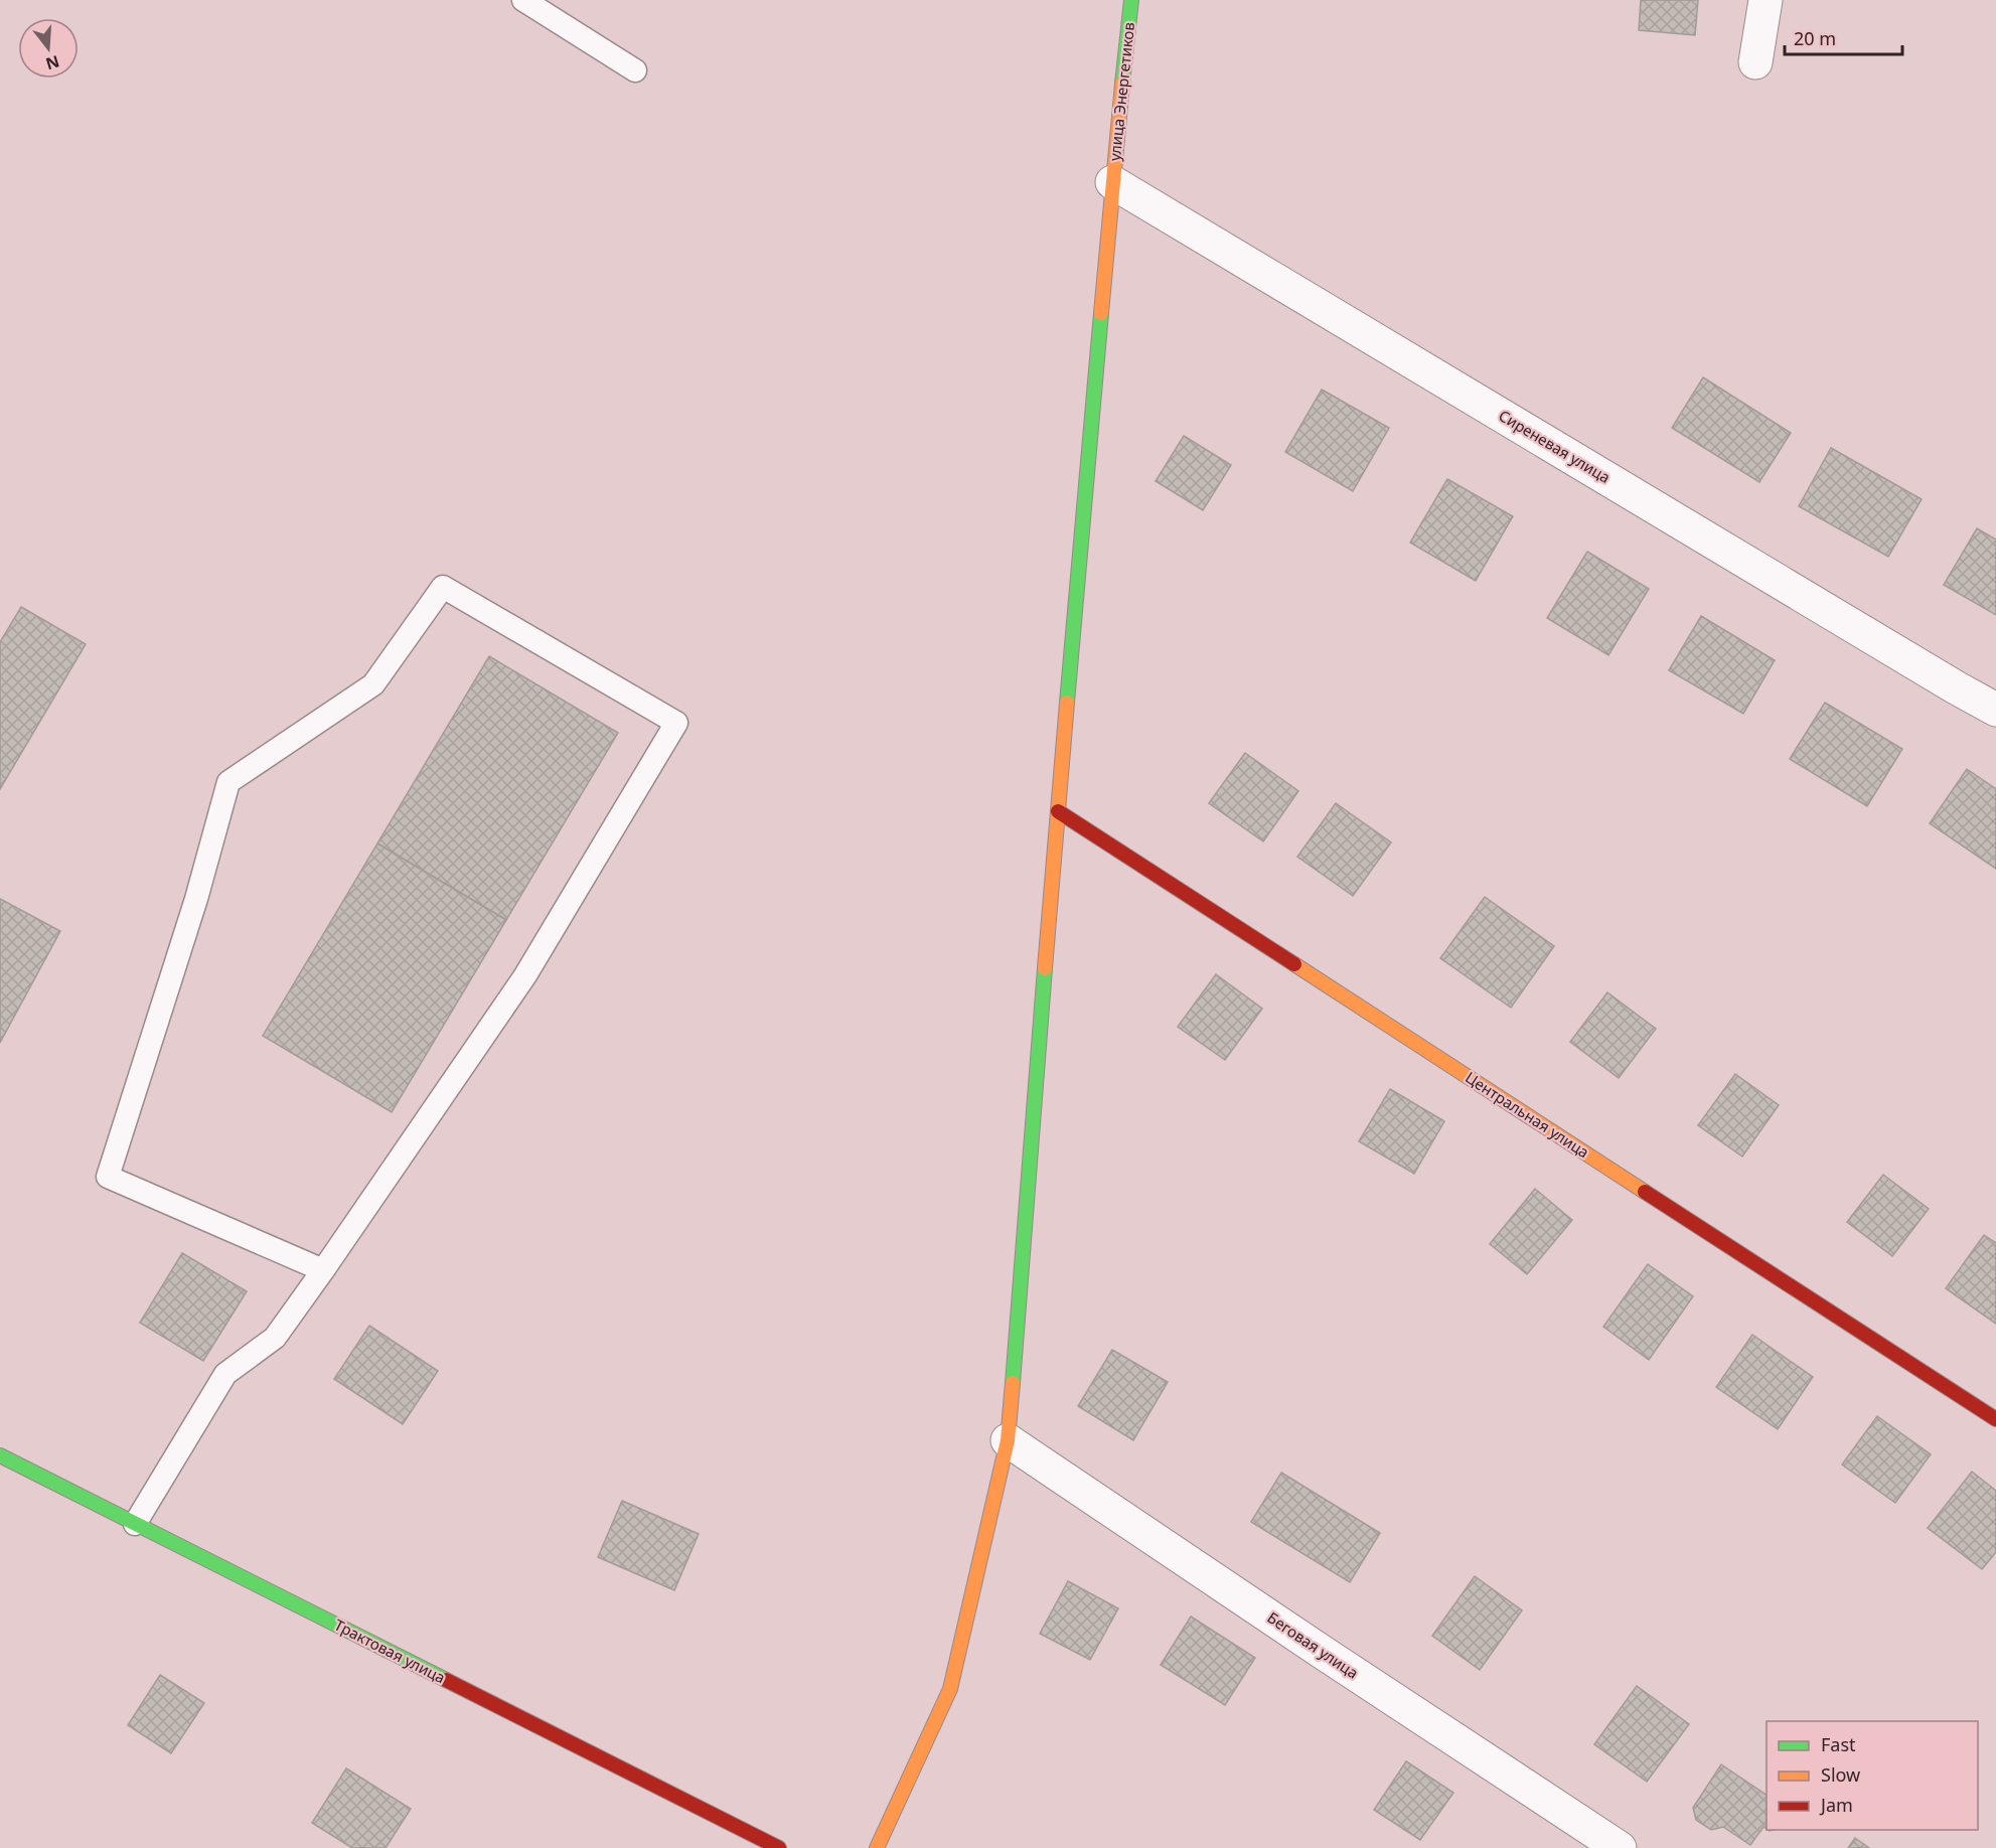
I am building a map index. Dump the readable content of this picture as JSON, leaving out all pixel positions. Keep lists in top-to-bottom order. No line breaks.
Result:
{"streets":{"street":["улица Энергетиков","Сиреневая улица","Центральная улица","Беговая улица","Трактовая улица"]},"crossings":[["улица Энергетиков","Сиреневая улица"],["улица Энергетиков","Центральная улица"],["улица Энергетиков","Беговая улица"]],"legend":["Fast","Slow","Jam"],"scale_bar":"20 m","north":"bottom"}
